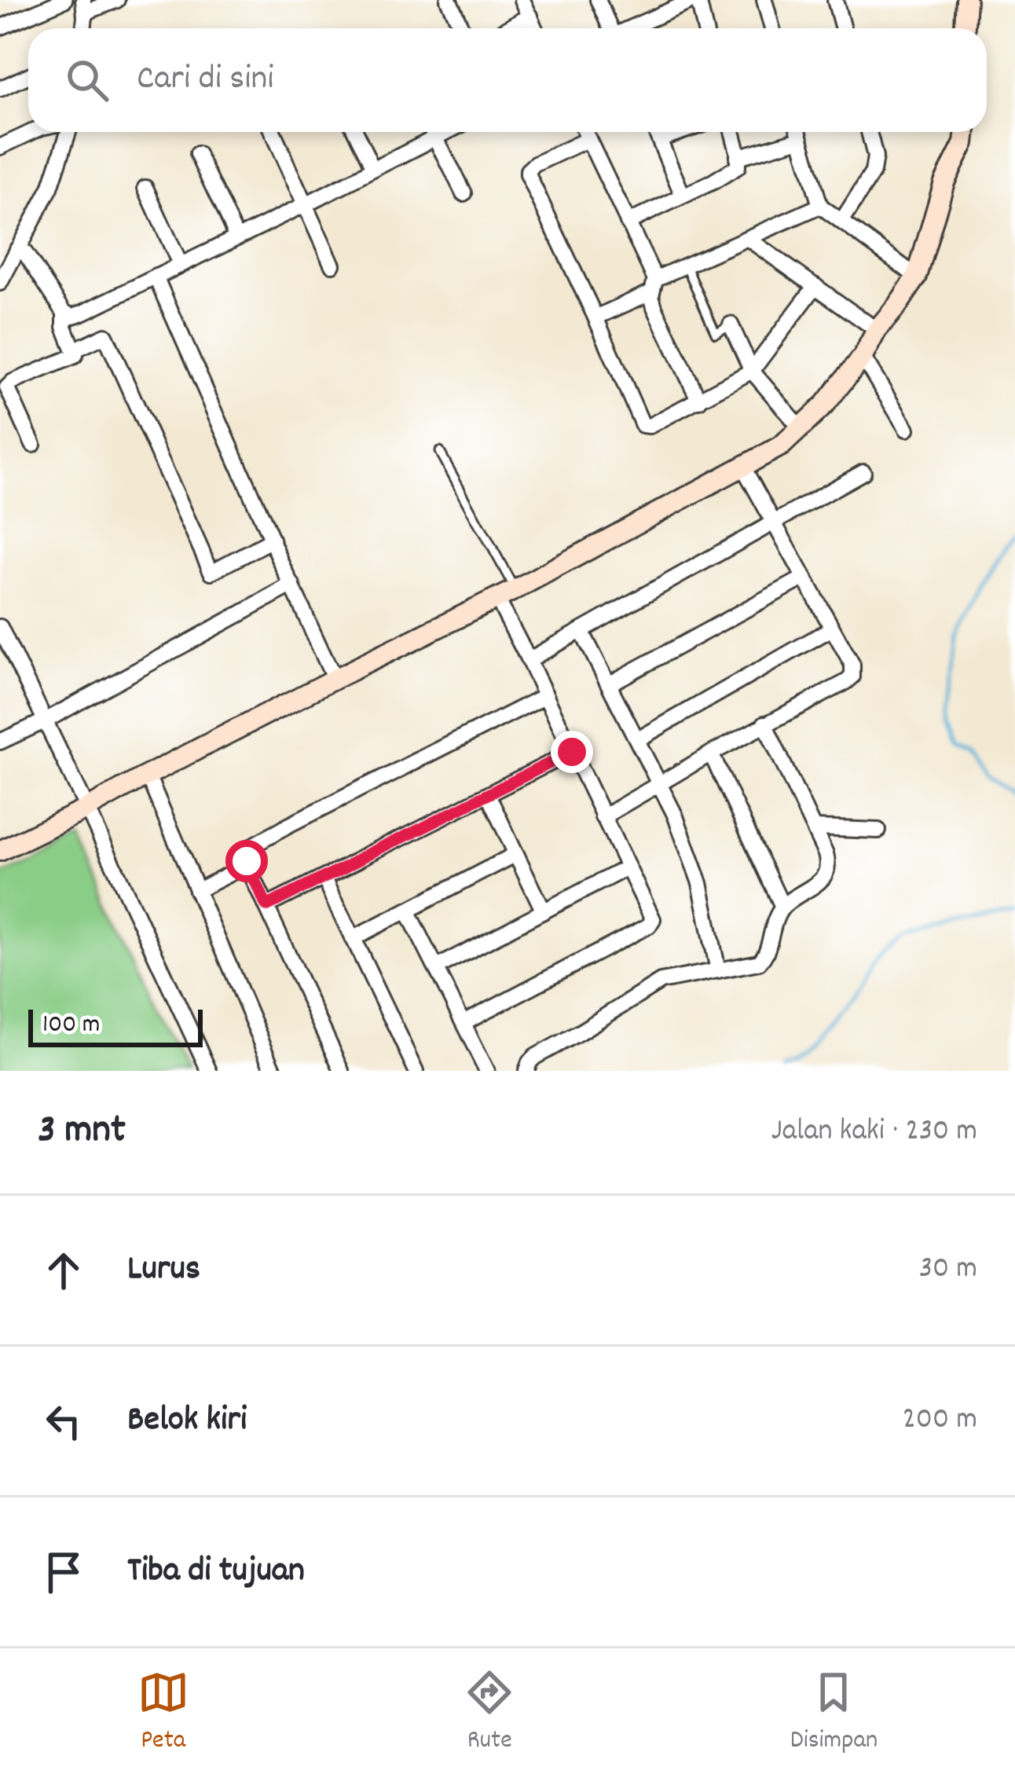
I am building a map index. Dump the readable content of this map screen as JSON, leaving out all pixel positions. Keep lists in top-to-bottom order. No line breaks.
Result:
{"scale_bar":"100 m","page":{"search":"Cari di sini","scale":"100 m","heading":["3 mnt","Jalan kaki · 230 m"],"list":[["Lurus","30 m"],["Belok kiri","200 m"],"Tiba di tujuan"],"nav":["Peta","Rute","Disimpan"]}}
